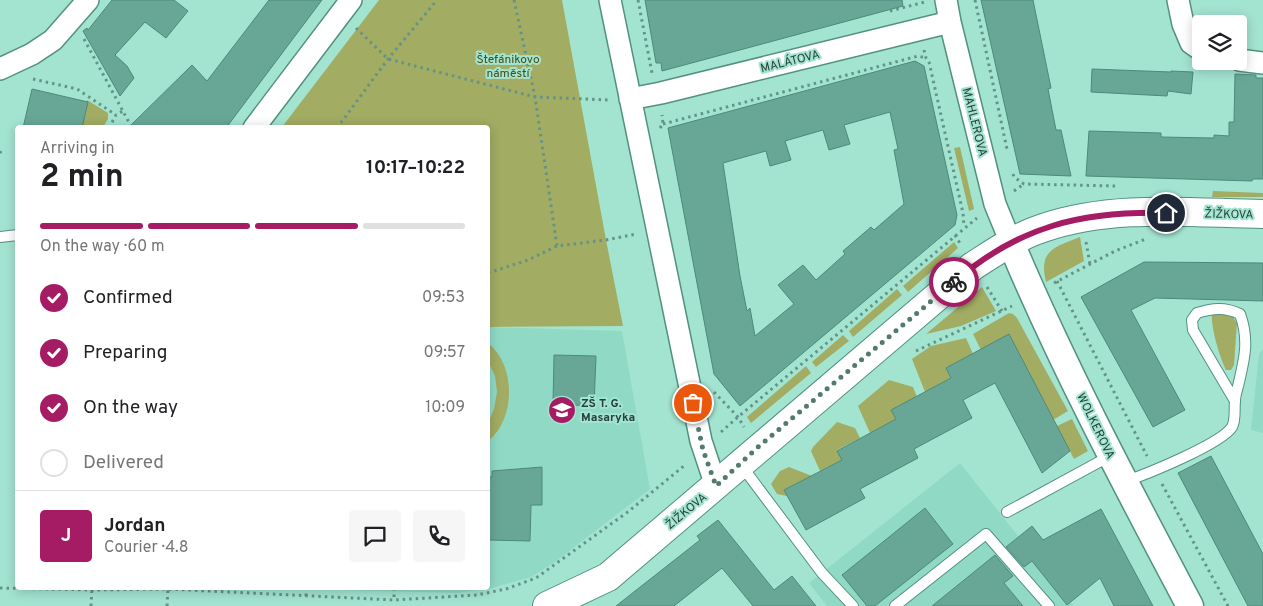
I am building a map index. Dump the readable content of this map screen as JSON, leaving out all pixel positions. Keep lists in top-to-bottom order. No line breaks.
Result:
{"streets":{"main road":["ŽIŽKOVA"],"street":["MALÁTOVA","MAHLEROVA","WOLKEROVA"]},"crossings":[["MALÁTOVA","MAHLEROVA"],["MAHLEROVA","ŽIŽKOVA"],["MAHLEROVA","WOLKEROVA"],["ŽIŽKOVA","WOLKEROVA"]],"parks":["Štefánikovo náměstí"],"places":{"school or university":["ZŠ T. G. Masaryka"]},"page":{"heading":["2 min","Arriving in","10:17–10:22"],"panel":["Jordan","Courier · 4.8"],"bar":"On the way · 60 m","list":[["Confirmed","09:53"],["Preparing","09:57"],["On the way","10:09"],"Delivered"],"round":"J"}}
